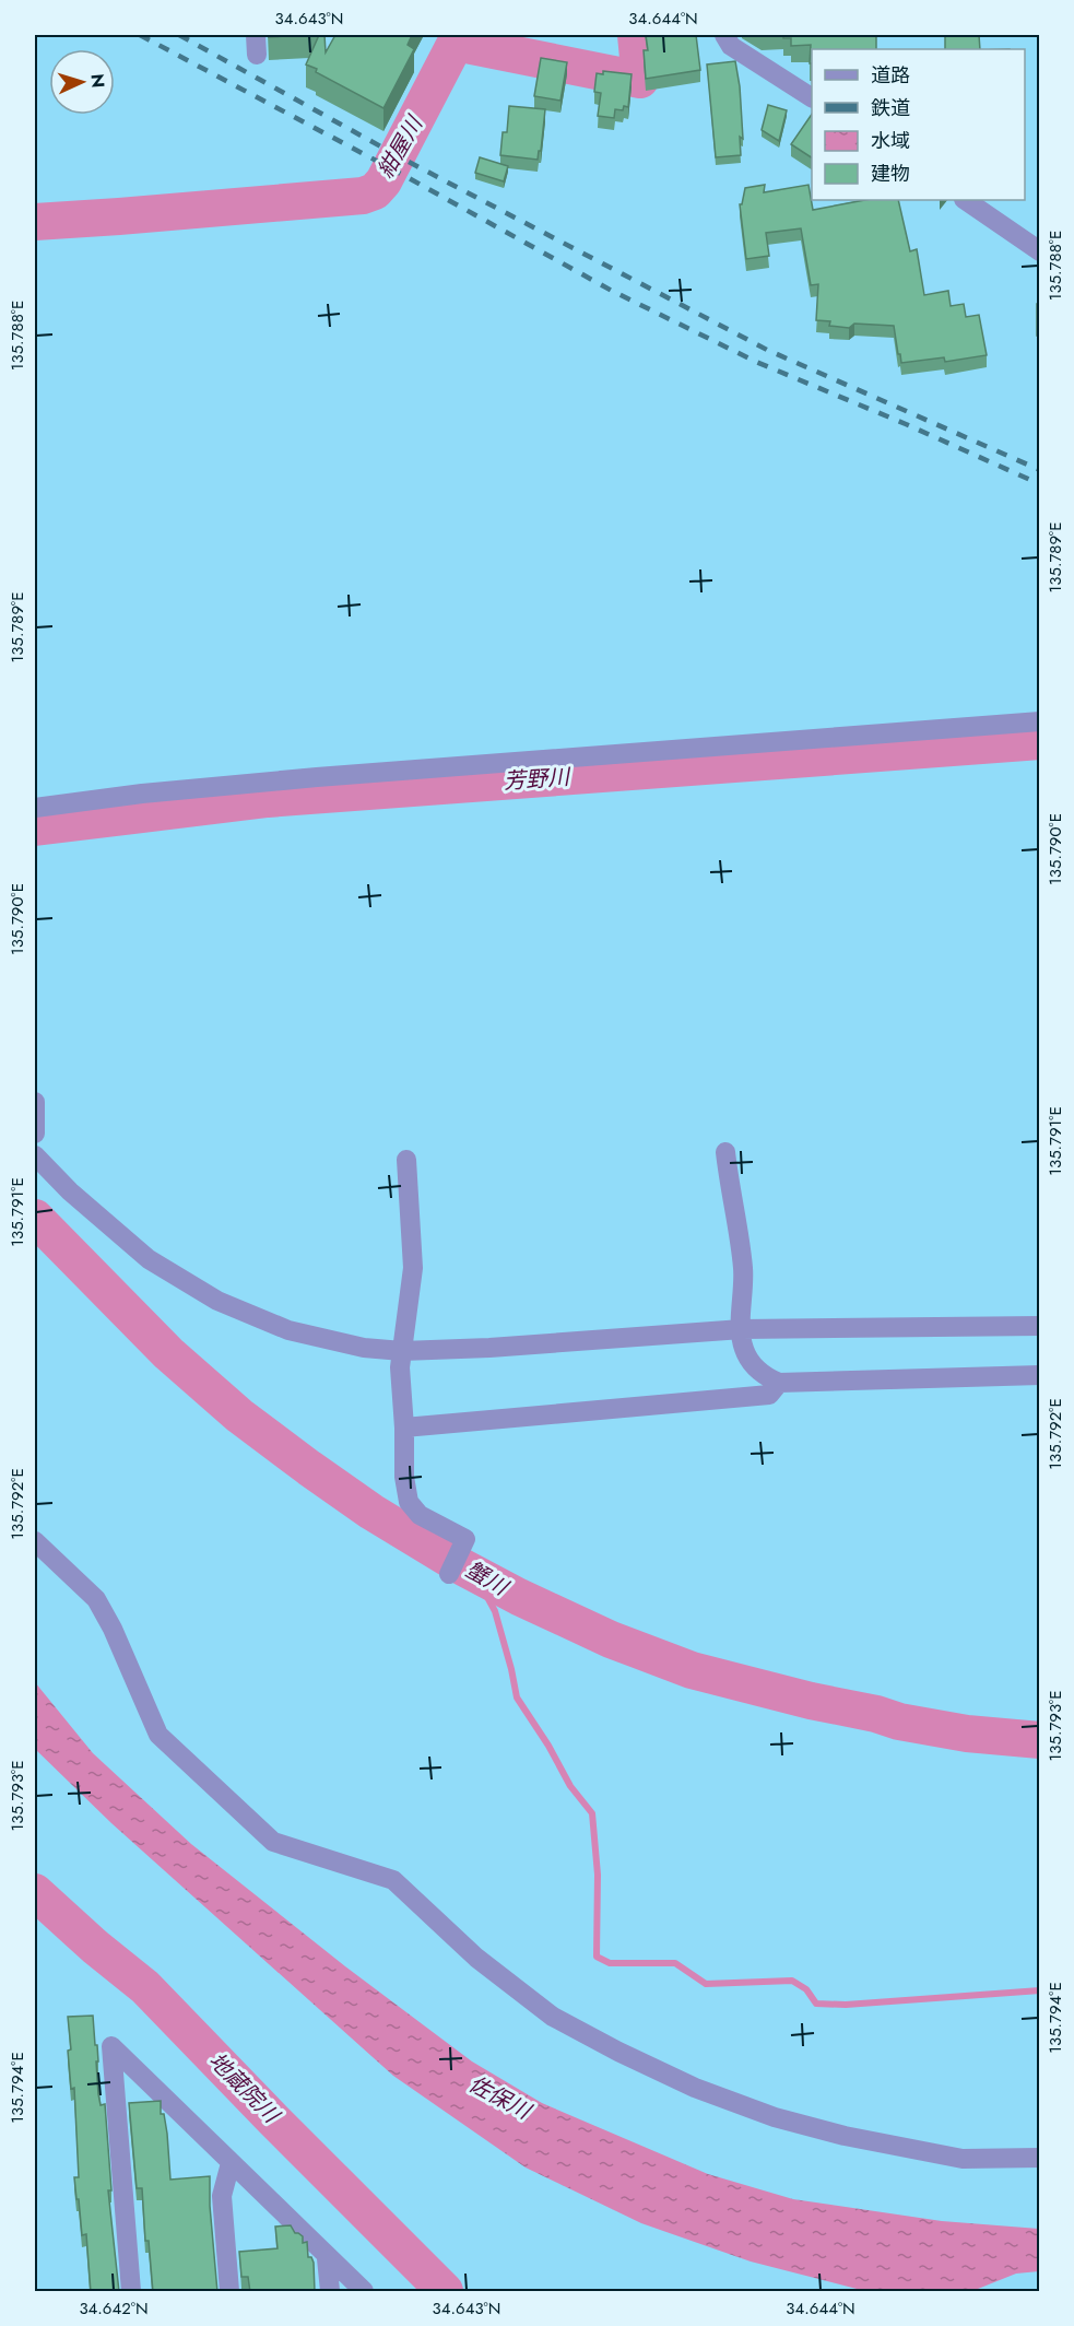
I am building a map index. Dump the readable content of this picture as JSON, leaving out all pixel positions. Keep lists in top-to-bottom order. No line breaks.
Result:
{"water":["紺屋川","芳野川","蟹川","地蔵院川","佐保川"],"legend":["道路","鉄道","水域","建物"],"north":"right","coordinates":["34.643°N","34.644°N","135.788°E","135.789°E","135.790°E","135.791°E","135.792°E","135.793°E","135.794°E","34.642°N"]}
